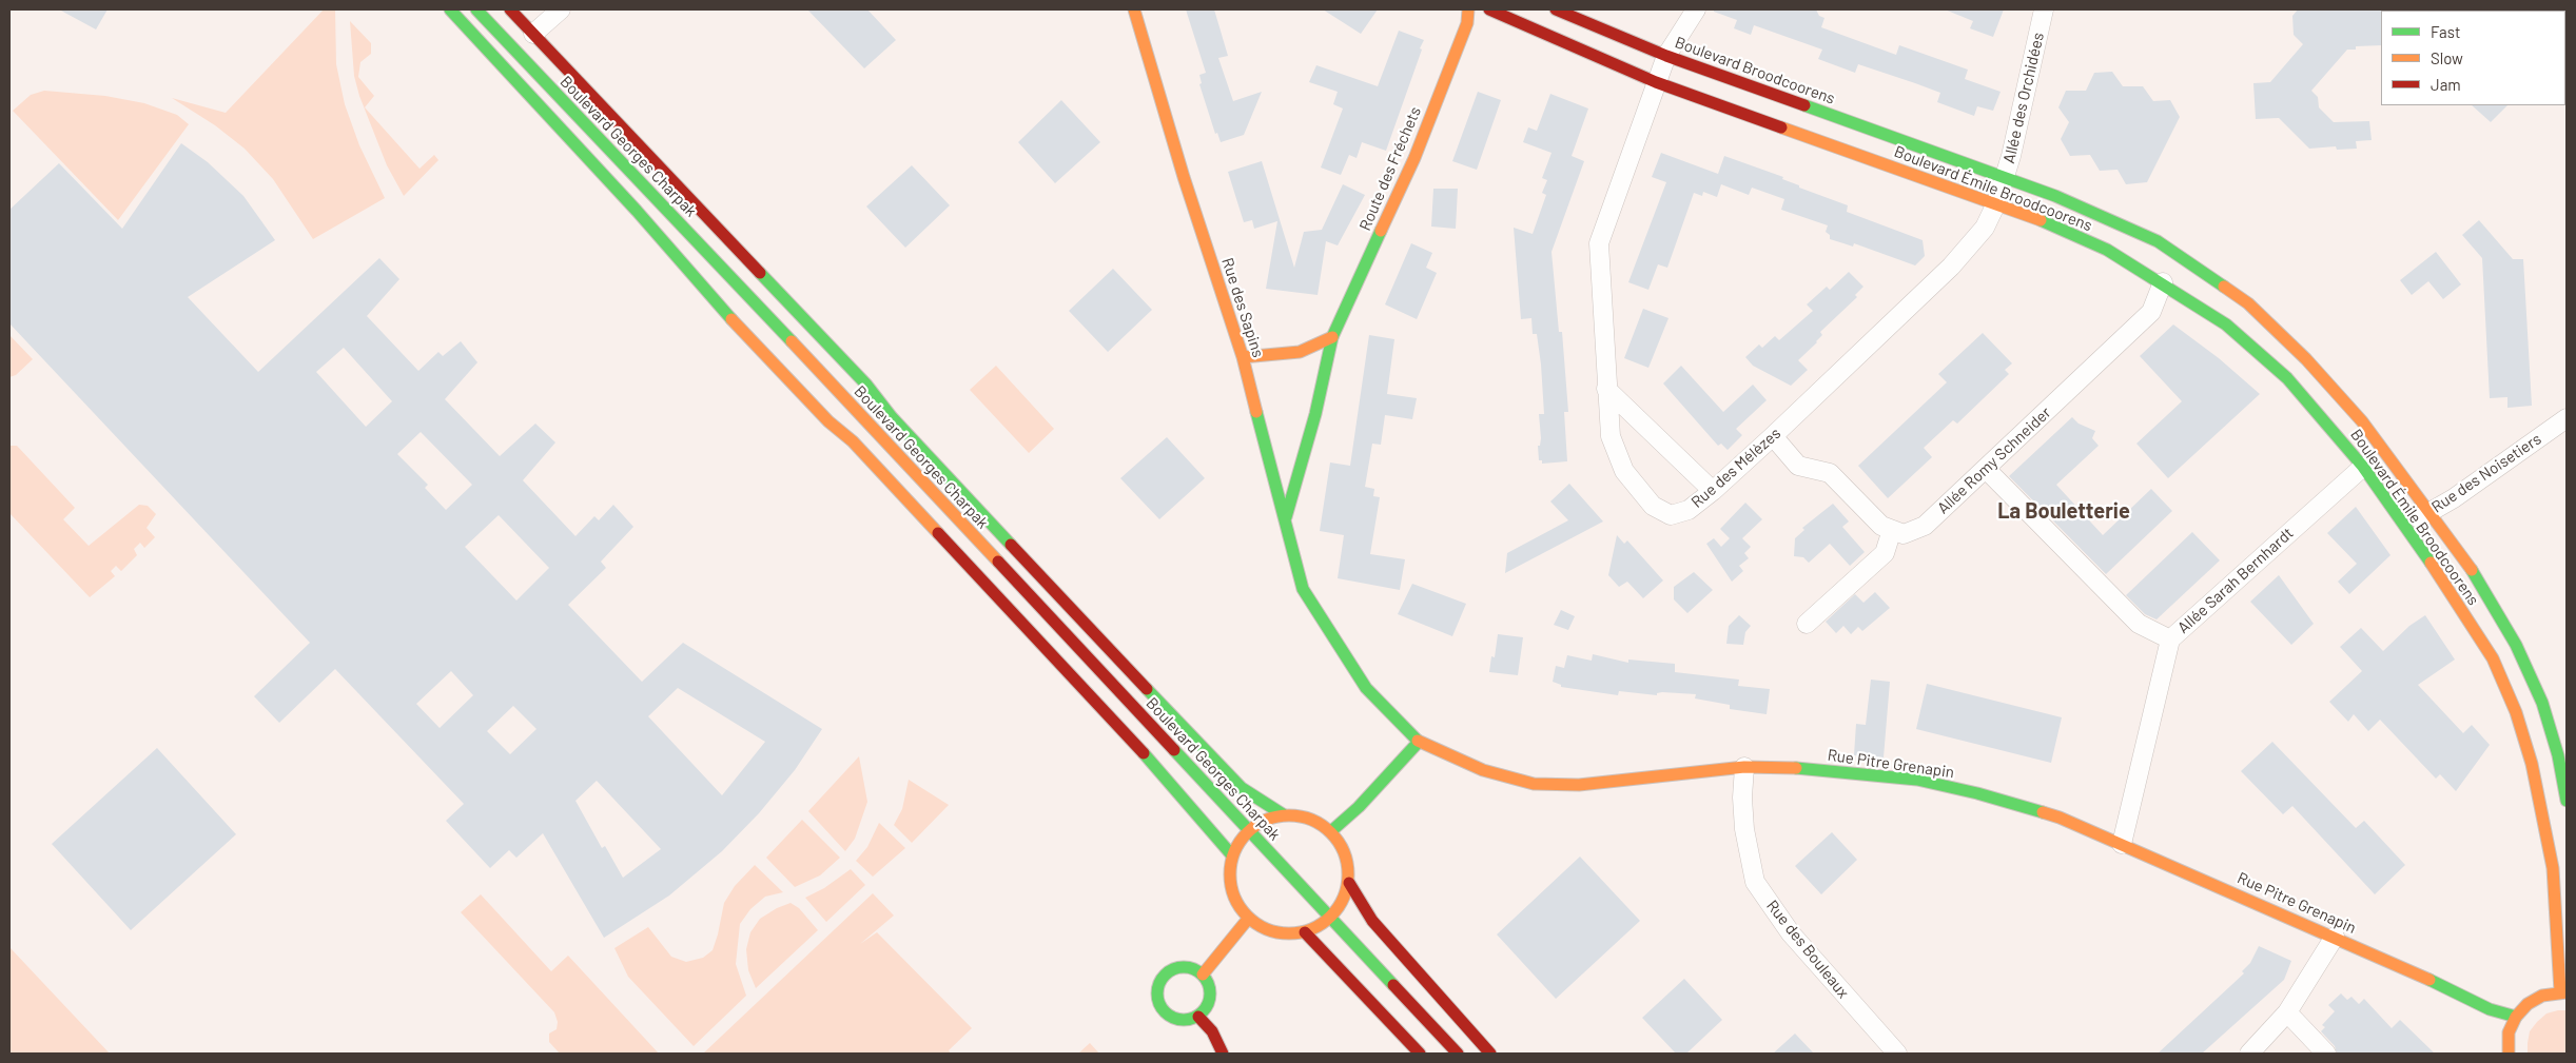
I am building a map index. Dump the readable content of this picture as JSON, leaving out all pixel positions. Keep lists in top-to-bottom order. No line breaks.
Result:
{"streets":{"street":["Boulevard Broodcoorens","Allée des Orchidées","Boulevard Georges Charpak","Route des Fréchets","Boulevard Émile Broodcoorens","Rue des Sapins","Allée Romy Schneider","Rue des Mélèzes","Rue des Noisetiers","Allée Sarah Bernhardt","Rue Pitre Grenapin","Rue des Bouleaux"]},"crossings":[["Boulevard Broodcoorens","Boulevard Émile Broodcoorens"],["Boulevard Broodcoorens","Rue des Mélèzes"],["Allée des Orchidées","Boulevard Émile Broodcoorens"],["Allée des Orchidées","Rue des Mélèzes"],["Route des Fréchets","Rue des Sapins"],["Boulevard Émile Broodcoorens","Allée Romy Schneider"],["Boulevard Émile Broodcoorens","Rue des Mélèzes"],["Boulevard Émile Broodcoorens","Rue des Noisetiers"],["Boulevard Émile Broodcoorens","Allée Sarah Bernhardt"],["Rue des Sapins","Rue Pitre Grenapin"],["Allée Sarah Bernhardt","Rue Pitre Grenapin"],["Rue Pitre Grenapin","Rue des Bouleaux"]],"districts":["La Bouletterie"],"legend":["Fast","Slow","Jam"]}
